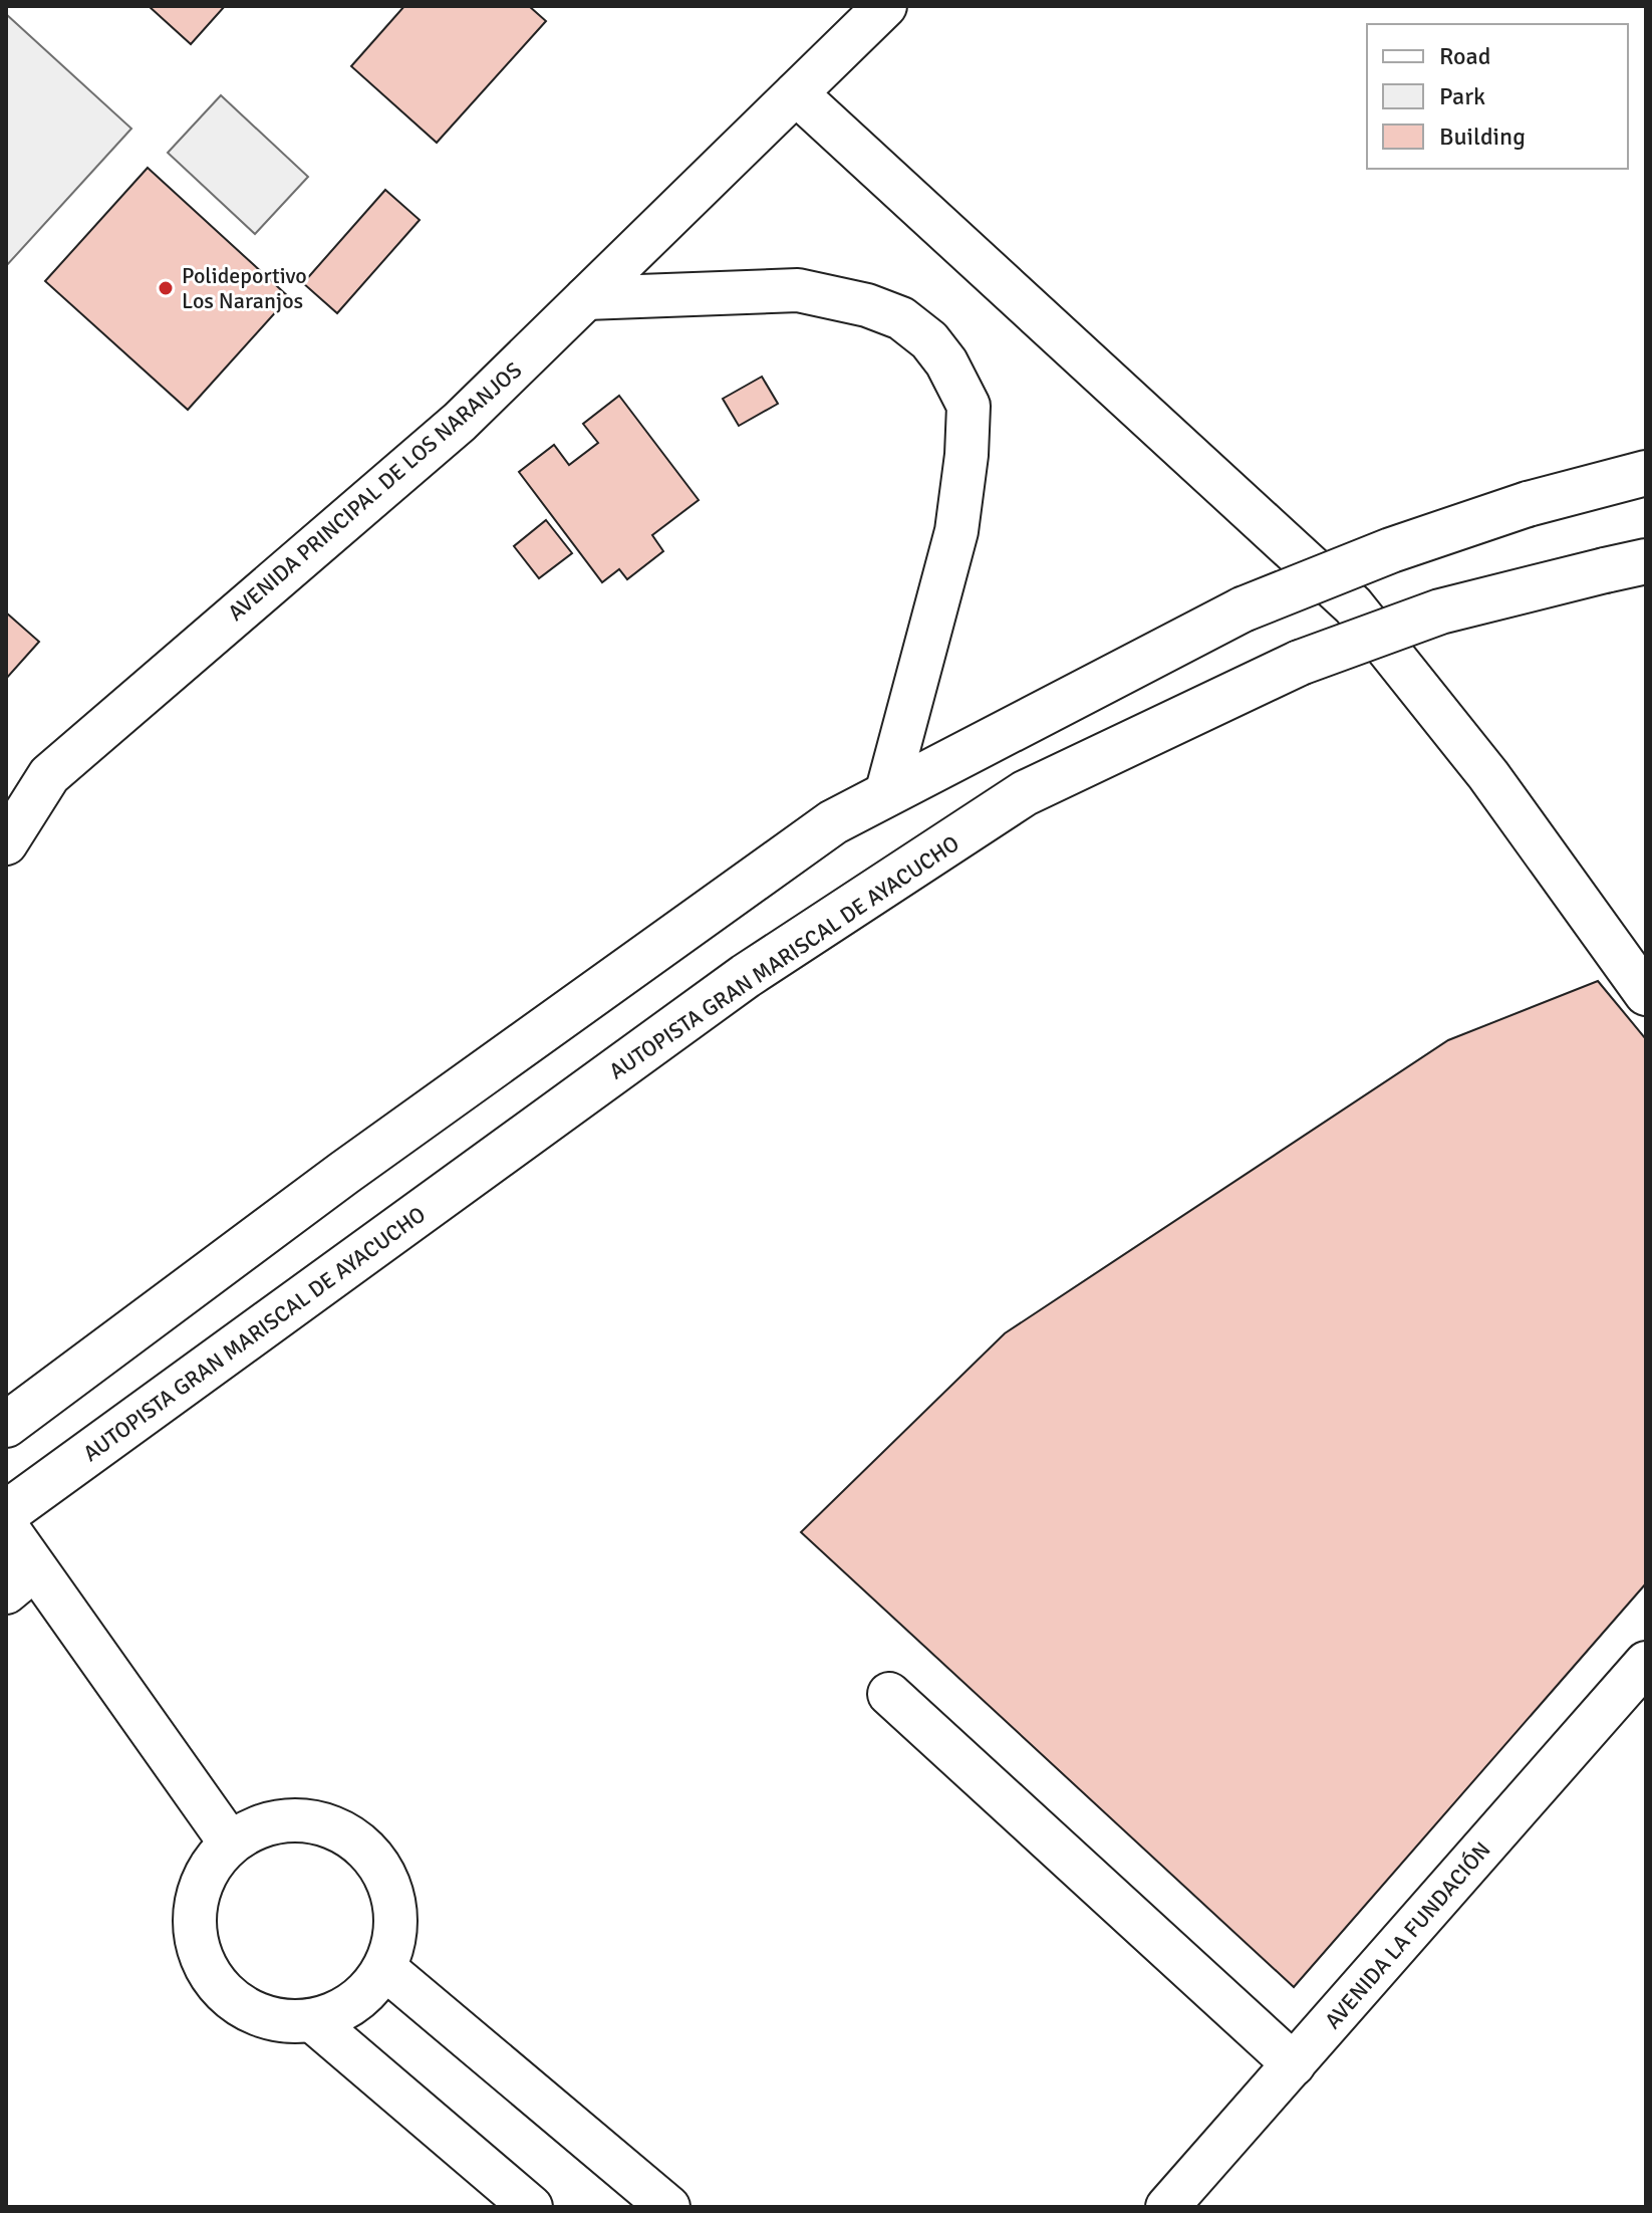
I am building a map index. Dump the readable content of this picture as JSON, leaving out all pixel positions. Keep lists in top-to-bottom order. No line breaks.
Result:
{"streets":{"highway":["AUTOPISTA GRAN MARISCAL DE AYACUCHO"],"street":["AVENIDA PRINCIPAL DE LOS NARANJOS","AVENIDA LA FUNDACIÓN"]},"places":["Polideportivo Los Naranjos"],"legend":["Road","Park","Building"]}
